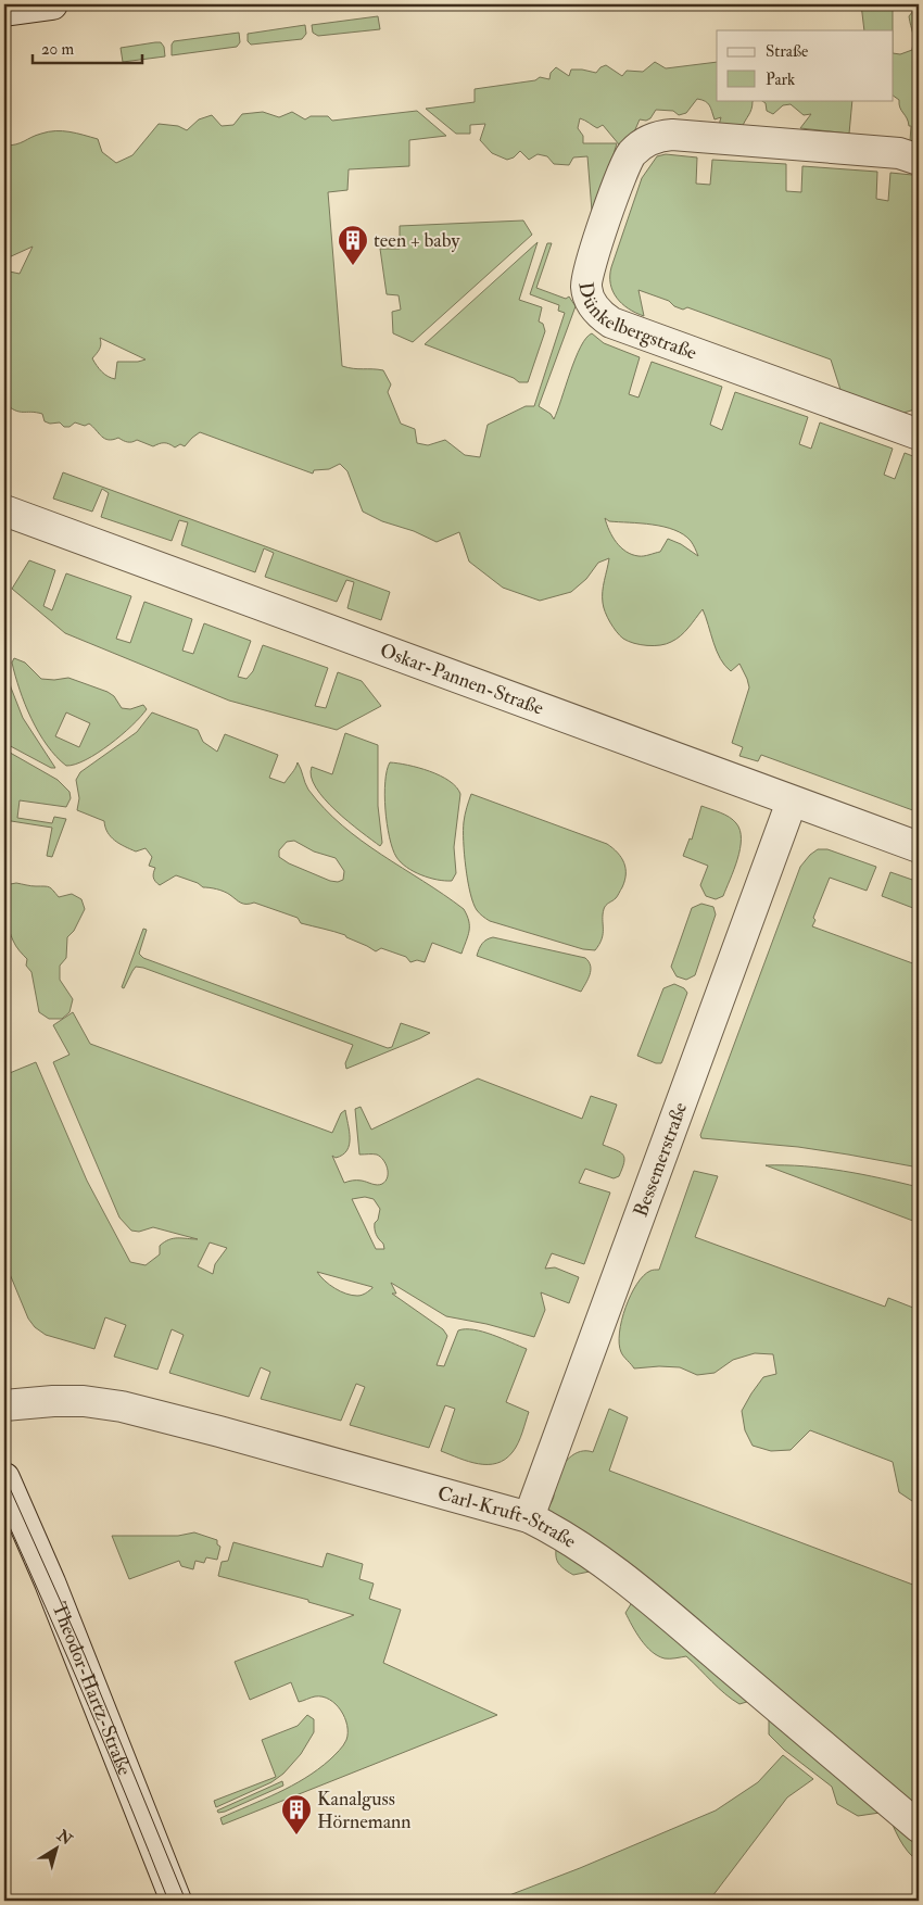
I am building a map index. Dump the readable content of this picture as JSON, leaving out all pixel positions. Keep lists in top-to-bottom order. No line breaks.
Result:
{"streets":{"street":["Dünkelbergstraße","Oskar-Pannen-Straße","Bessemerstraße","Carl-Kruft-Straße","Theodor-Hartz-Straße"]},"crossings":[["Oskar-Pannen-Straße","Bessemerstraße"],["Bessemerstraße","Carl-Kruft-Straße"]],"places":{"building":["teen + baby","Kanalguss Hörnemann"]},"legend":["Straße","Park"],"scale_bar":"20 m","north":"top right"}
